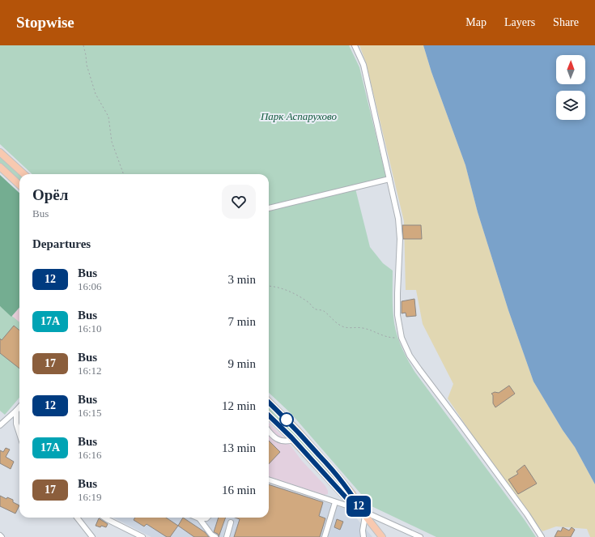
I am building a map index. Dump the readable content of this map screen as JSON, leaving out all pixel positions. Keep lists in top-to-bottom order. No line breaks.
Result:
{"parks":["Парк Аспарухово"],"lines":["bus line 12"],"north":"top","page":{"header":"Stopwise","nav":["Map","Layers","Share"],"on_map":"12","heading":[["Орёл","Bus"],"Departures"],"list":[{"mark":"12","name":"Bus","note":"16:06","value":"3 min"},{"mark":"17А","name":"Bus","note":"16:10","value":"7 min"},{"mark":"17","name":"Bus","note":"16:12","value":"9 min"},{"mark":"12","name":"Bus","note":"16:15","value":"12 min"},{"mark":"17А","name":"Bus","note":"16:16","value":"13 min"},{"mark":"17","name":"Bus","note":"16:19","value":"16 min"}]}}
